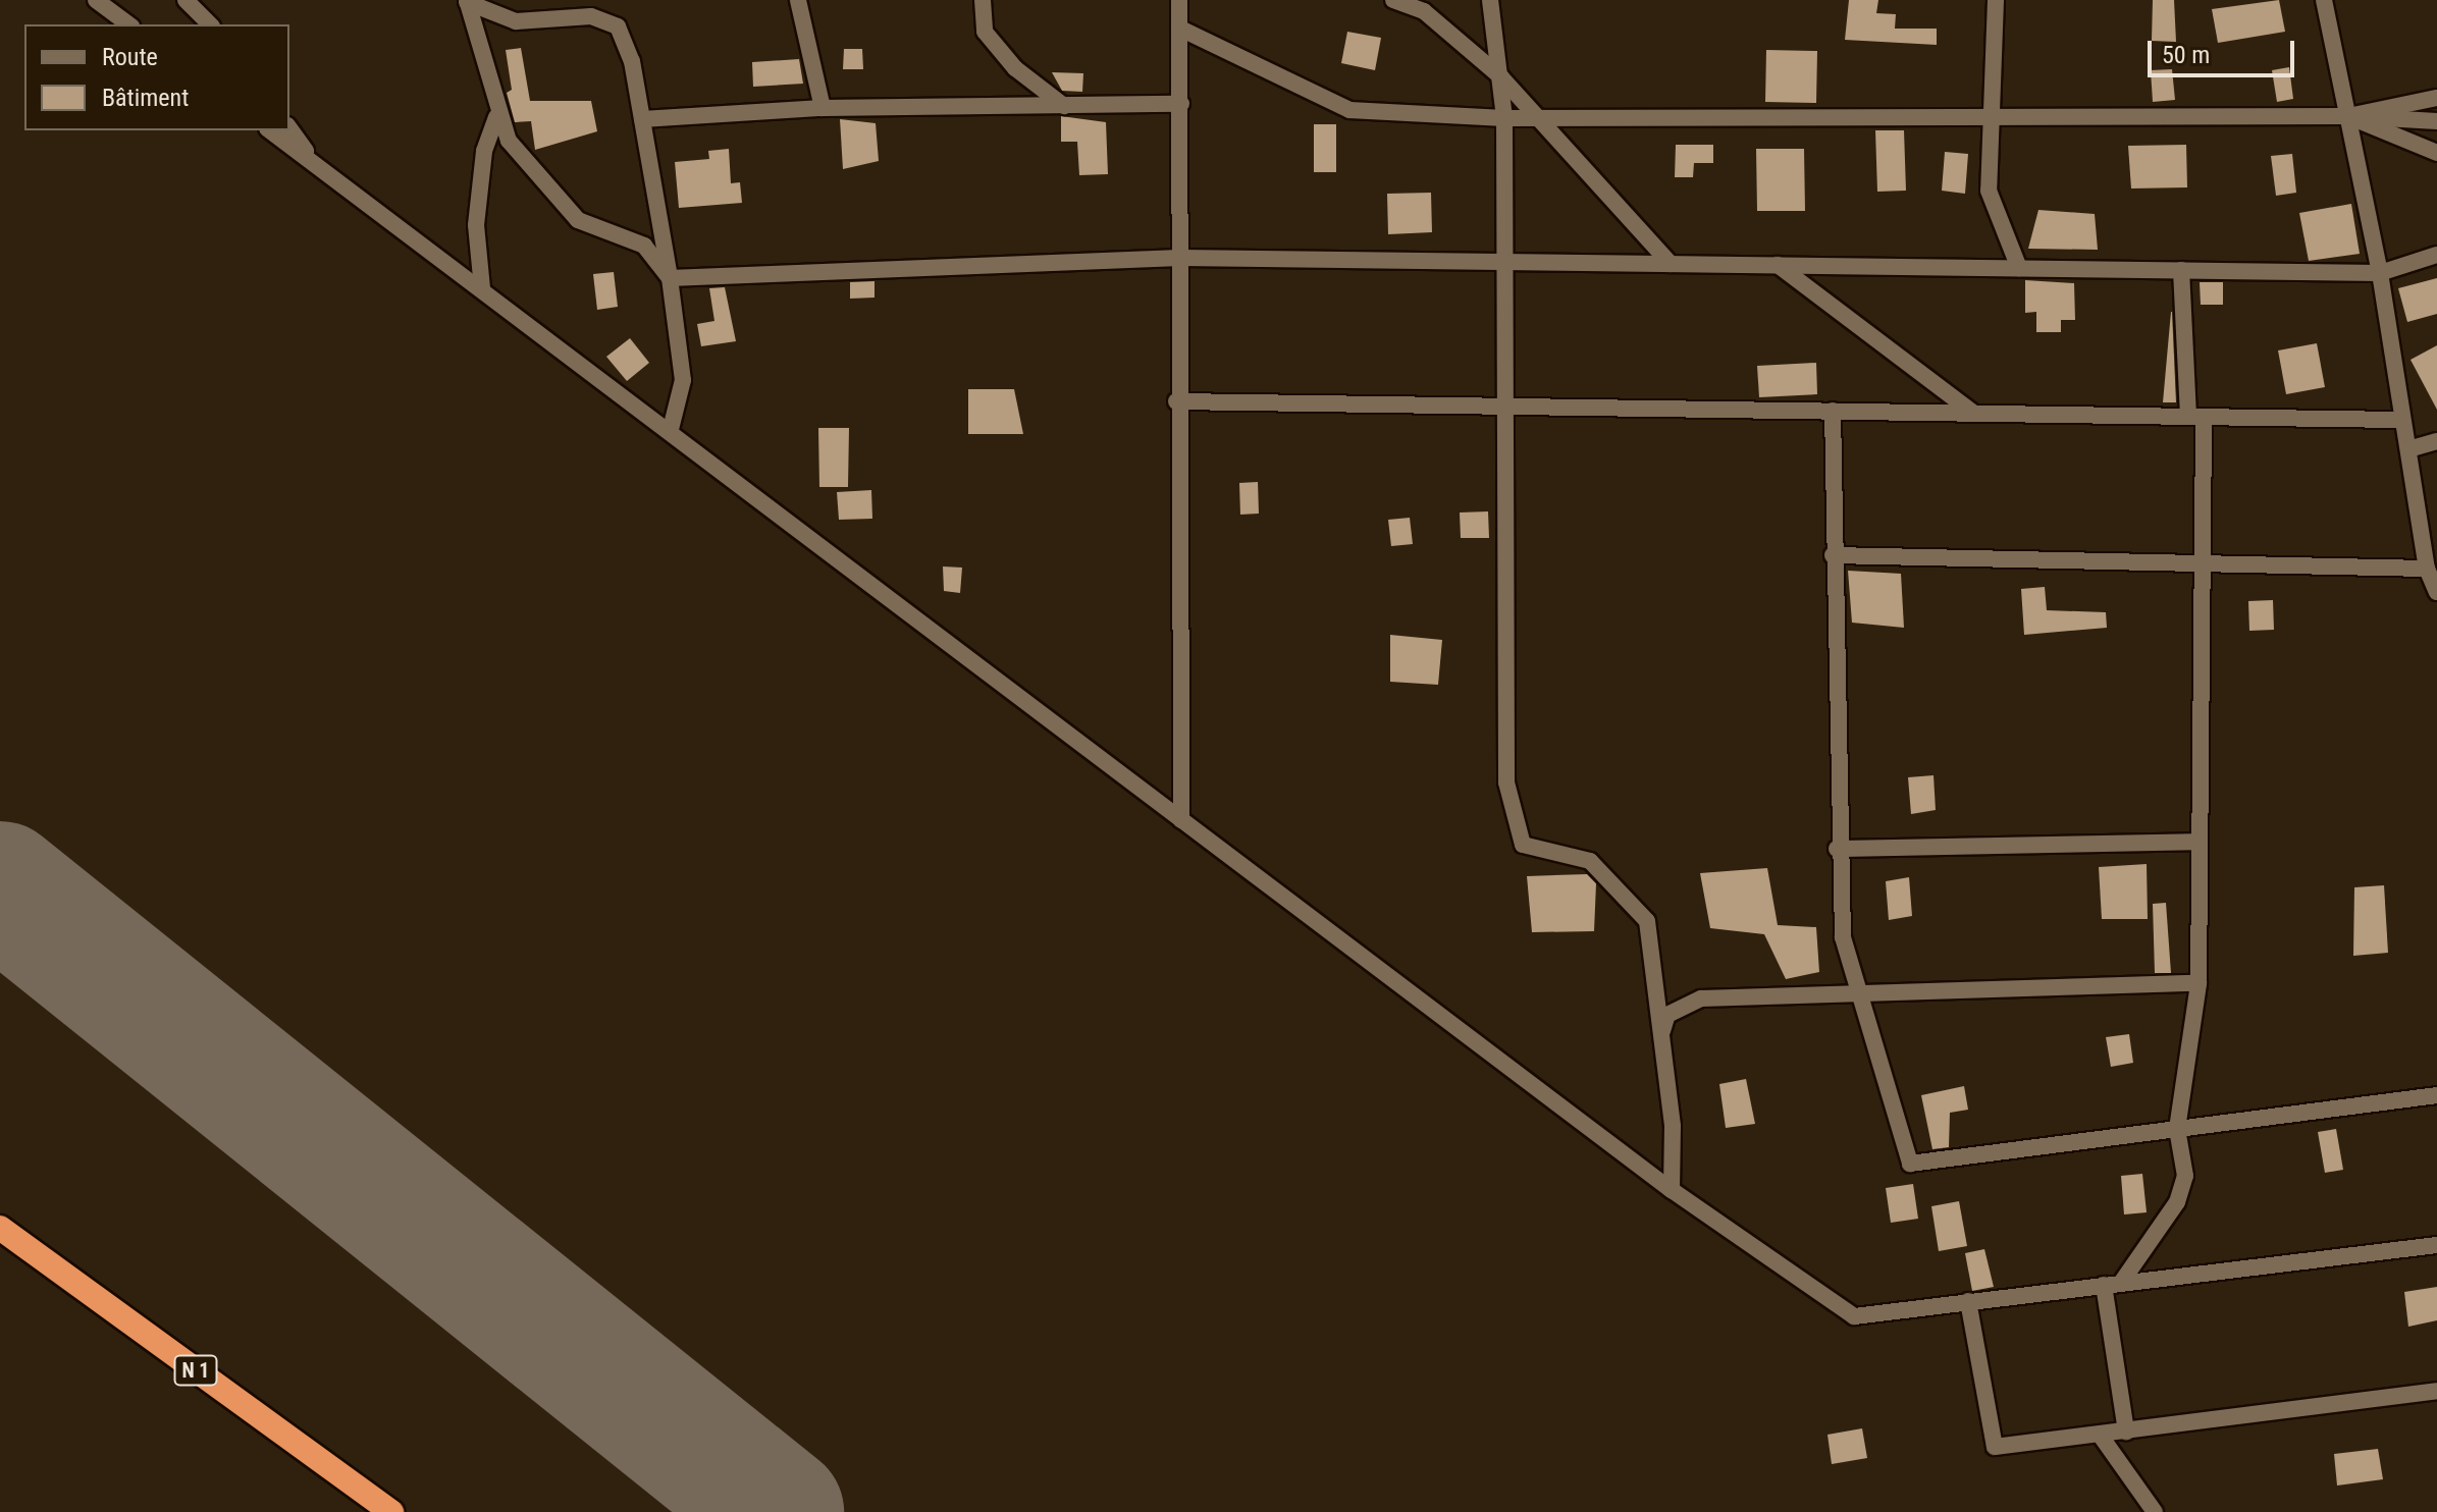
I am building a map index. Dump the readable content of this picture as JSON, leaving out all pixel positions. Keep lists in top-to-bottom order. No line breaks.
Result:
{"streets":{"highway":["N 1"]},"legend":["Route","Bâtiment"],"scale_bar":"50 m"}
